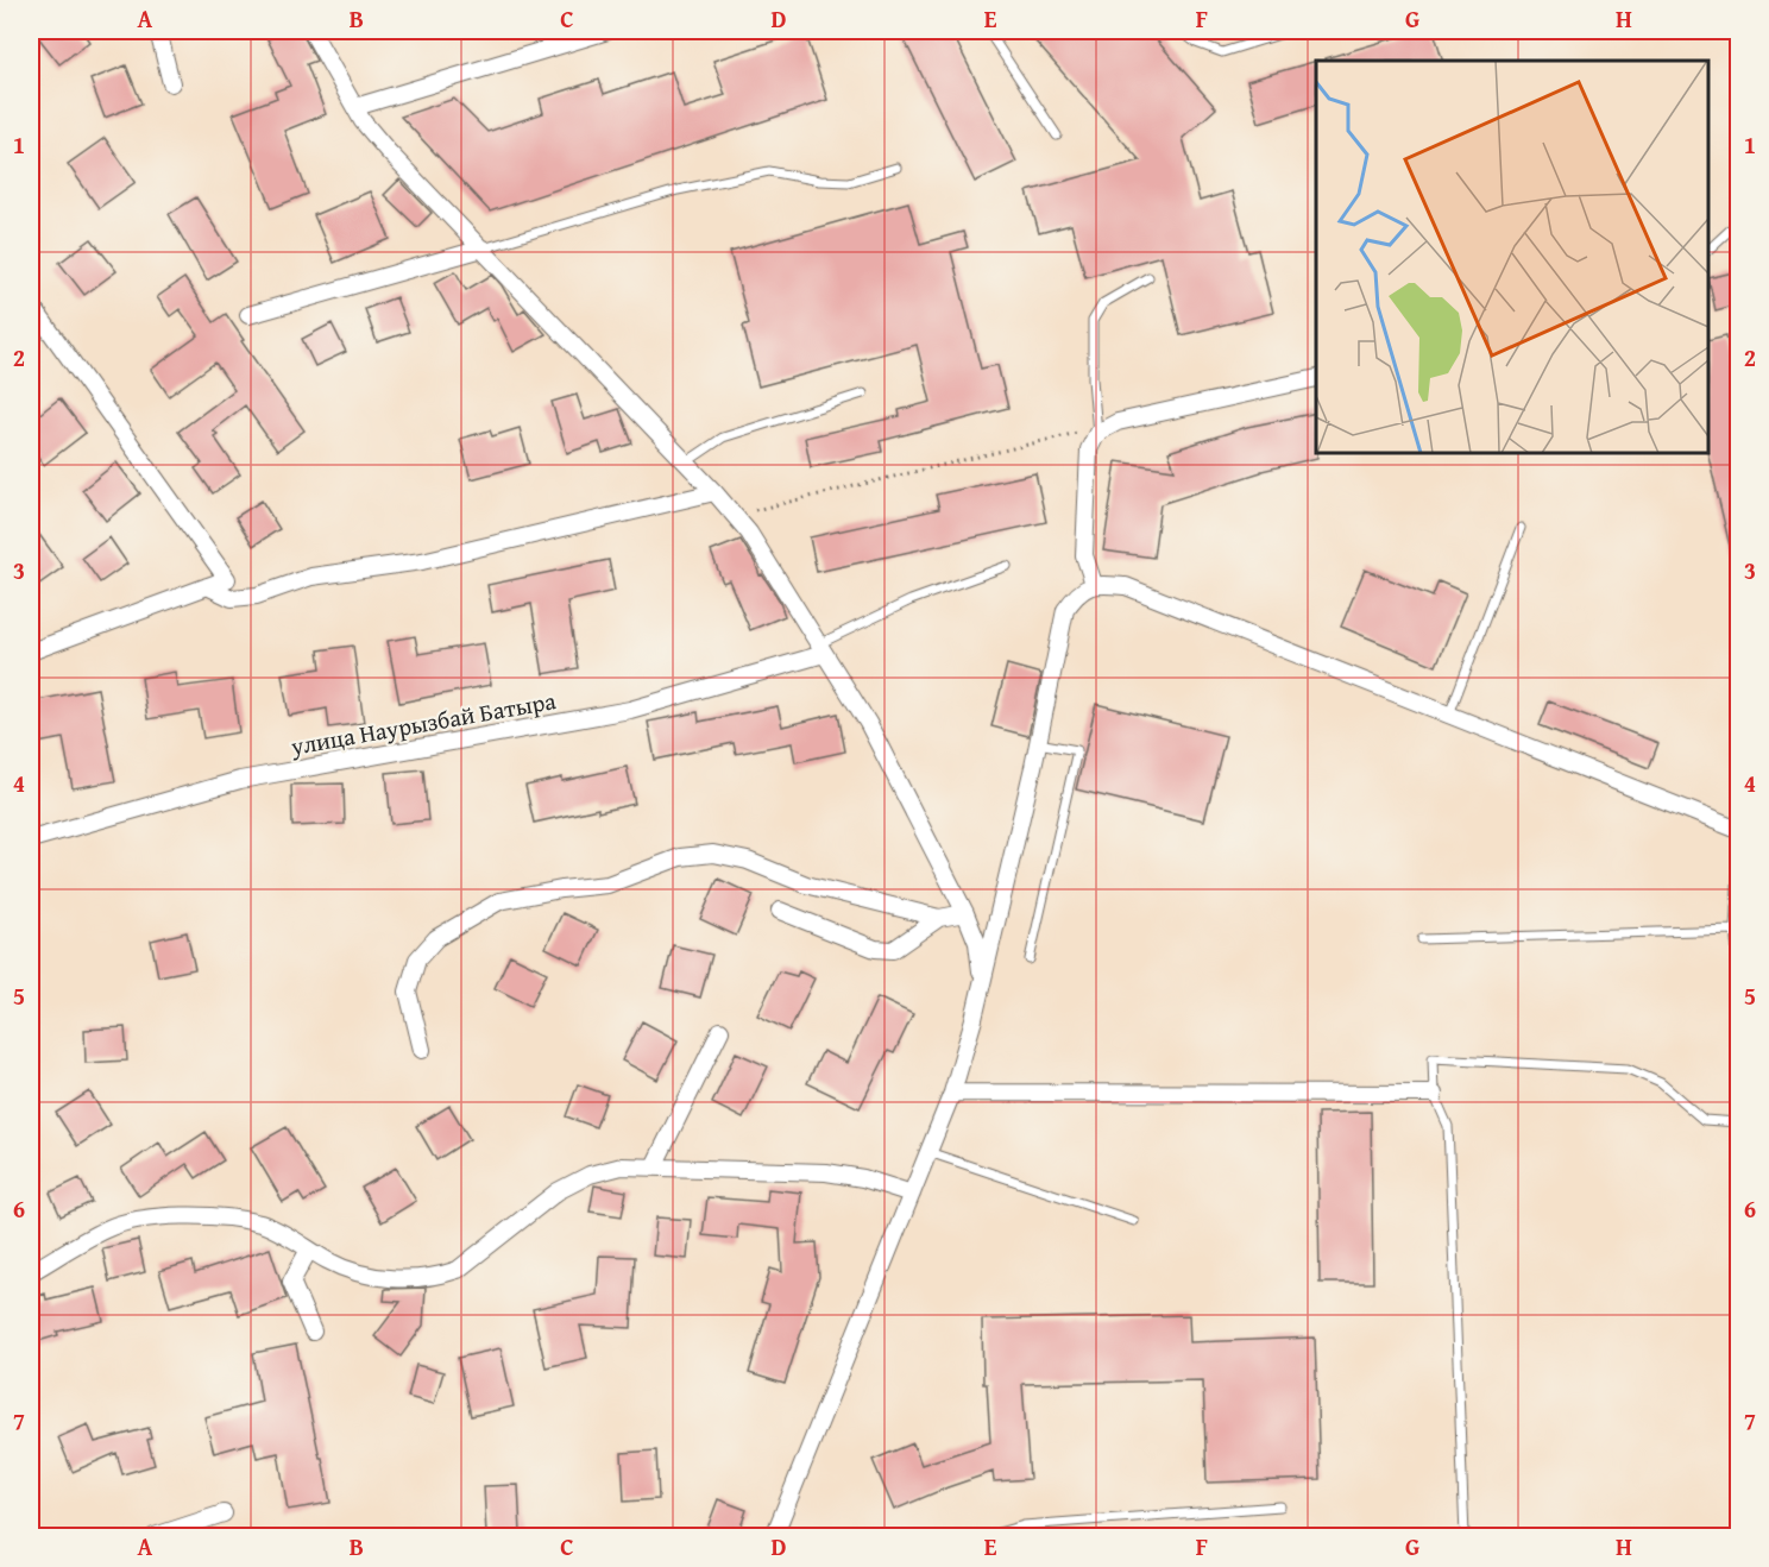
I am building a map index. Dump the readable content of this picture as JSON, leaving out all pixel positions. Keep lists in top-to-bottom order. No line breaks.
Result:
{"streets":{"street":["улица Наурызбай Батыра"]},"grid":{"columns":["A","B","C","D","E","F","G","H"],"rows":["1","2","3","4","5","6","7"]}}
